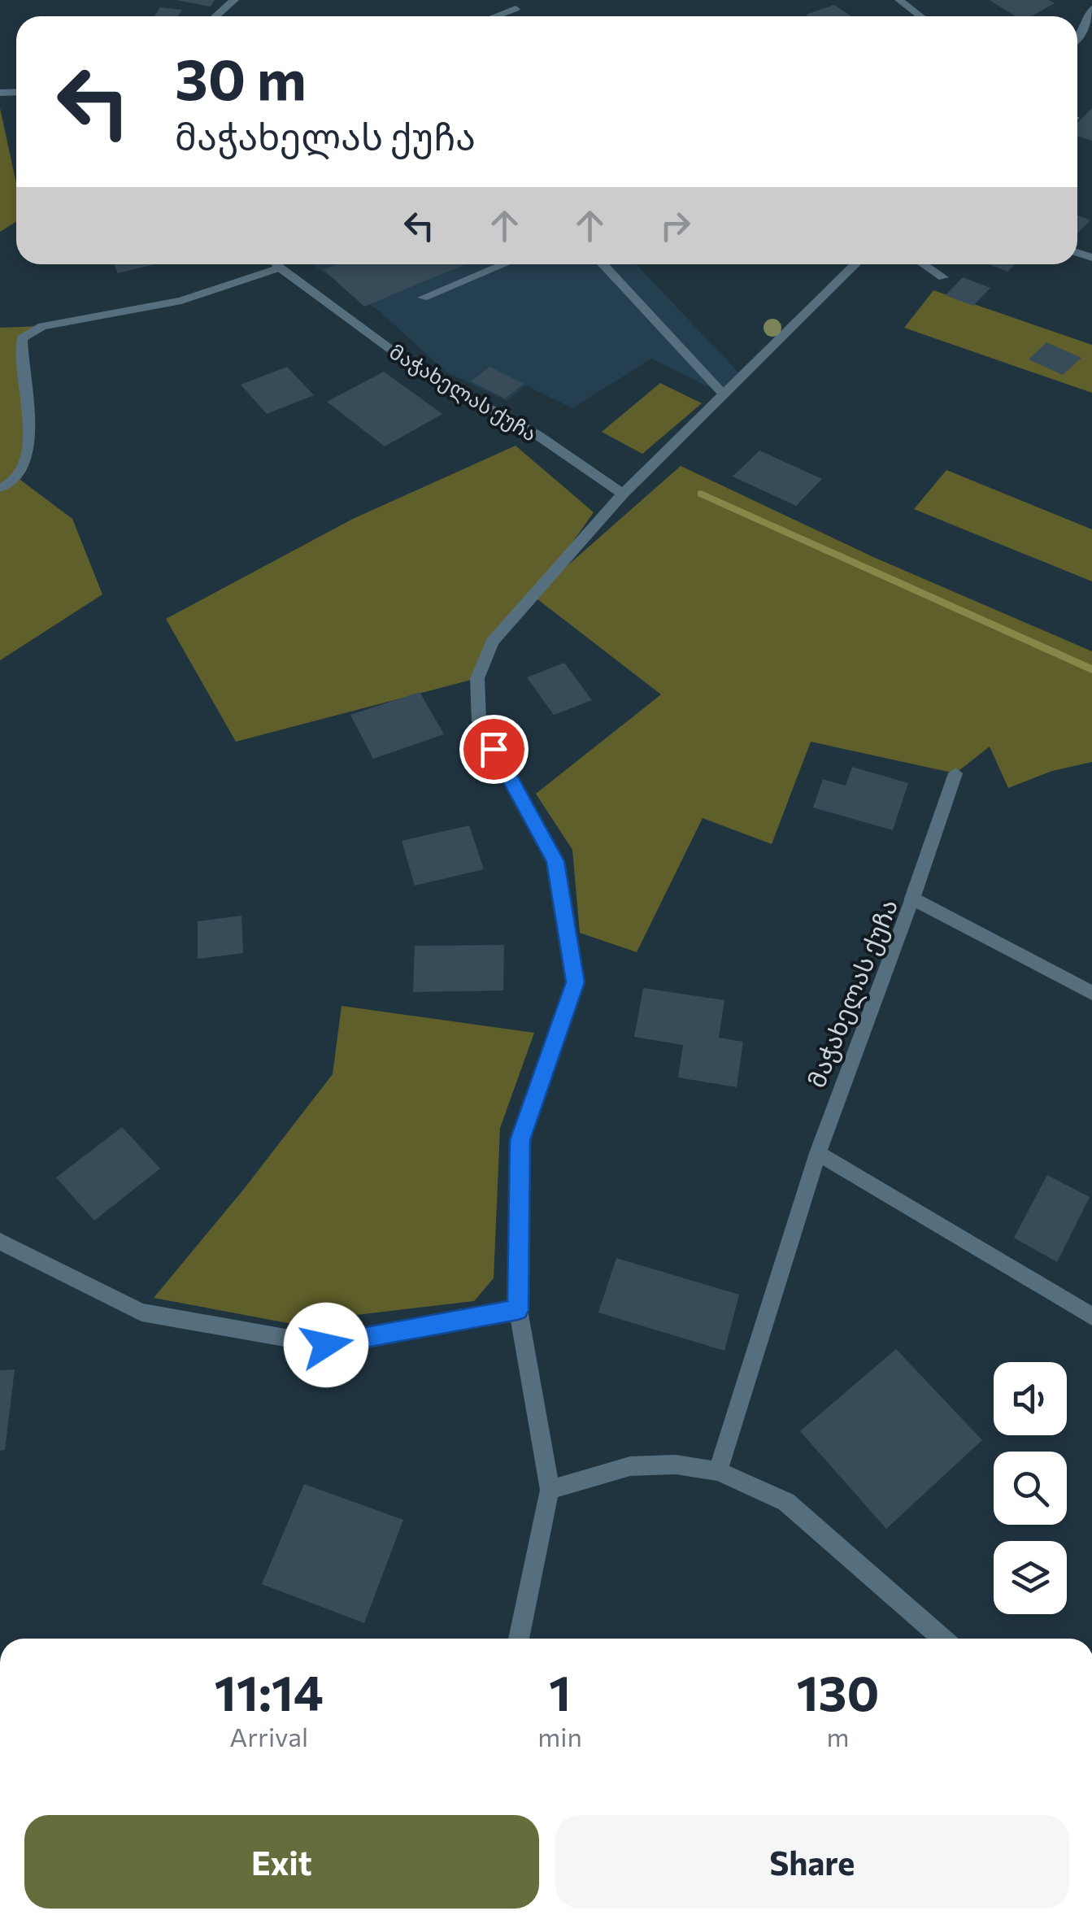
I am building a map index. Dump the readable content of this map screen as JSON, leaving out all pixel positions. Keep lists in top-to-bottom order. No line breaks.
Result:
{"streets":{"street":["მაჭახელას ქუჩა"]},"page":{"turn":["30 m","მაჭახელას ქუჩა"],"eta":["11:14","Arrival","1","min","130","m"],"buttons":["Exit","Share"]}}
